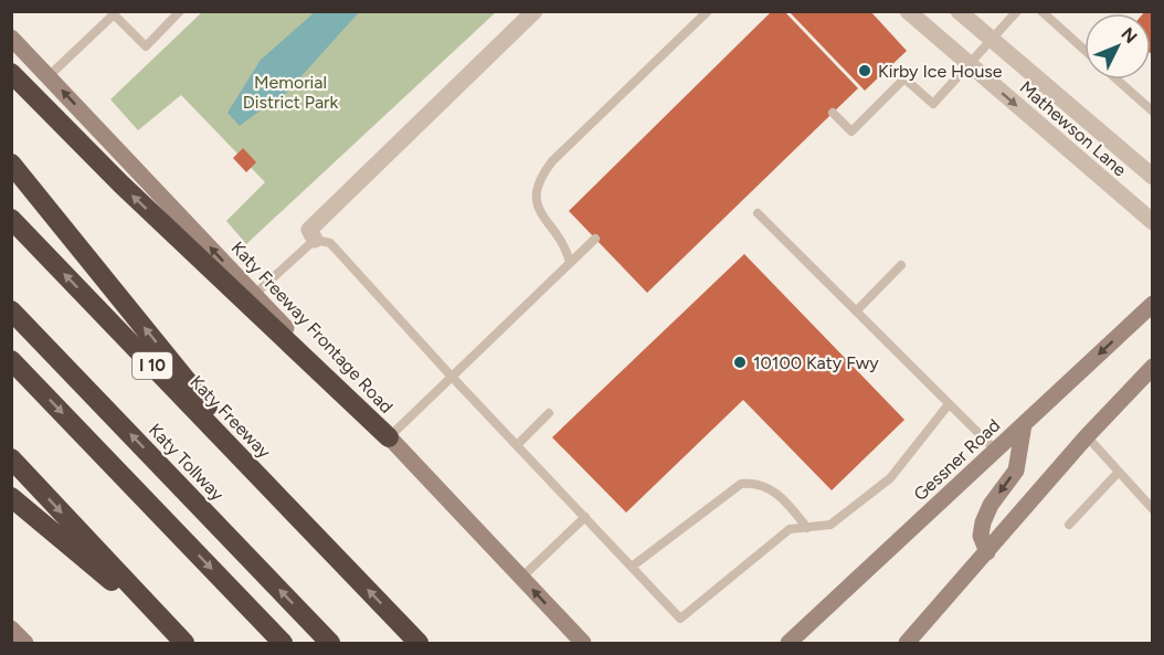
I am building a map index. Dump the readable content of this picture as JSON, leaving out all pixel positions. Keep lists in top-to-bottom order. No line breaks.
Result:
{"streets":{"highway":["I 10","Katy Freeway","Katy Tollway"],"main road":["Katy Freeway Frontage Road","Gessner Road"],"street":["Mathewson Lane"]},"one_way":["Katy Freeway Frontage Road"],"parks":["Memorial District Park"],"places":["Kirby Ice House","10100 Katy Fwy"],"north":"top right"}
